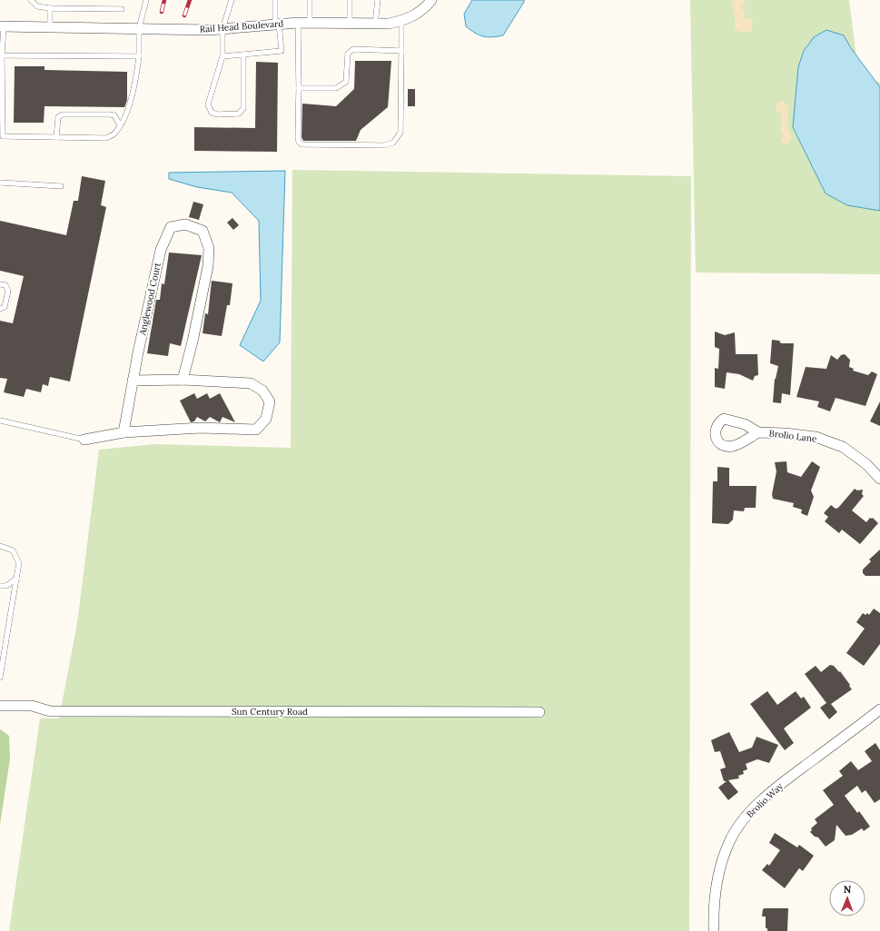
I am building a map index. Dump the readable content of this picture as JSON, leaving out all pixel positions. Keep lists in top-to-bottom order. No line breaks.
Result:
{"streets":{"street":["Rail Head Boulevard","Anglewood Court","Brolio Lane","Sun Century Road","Brolio Way"]},"north":"top"}
